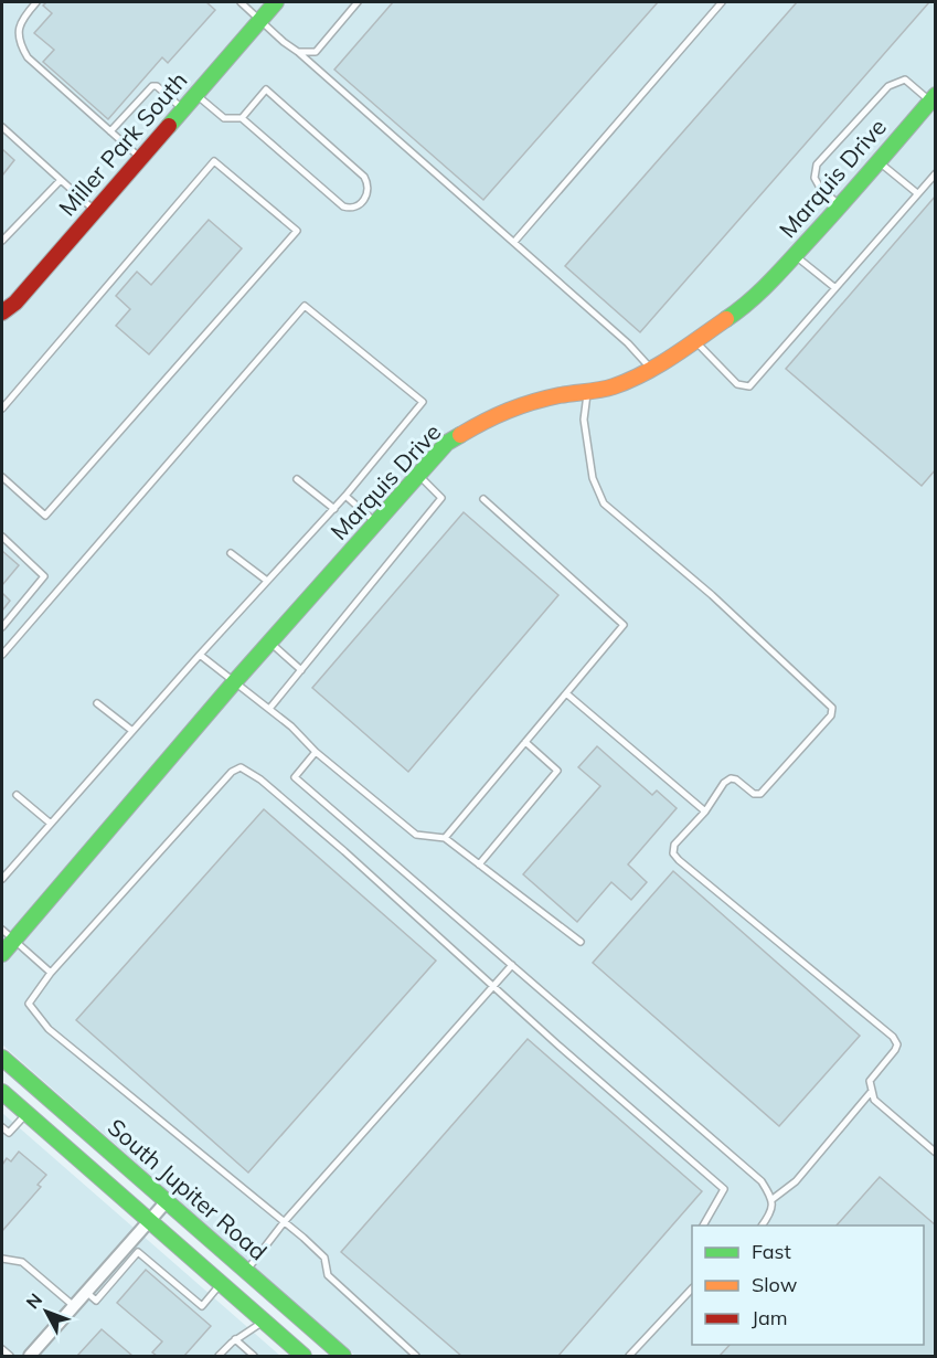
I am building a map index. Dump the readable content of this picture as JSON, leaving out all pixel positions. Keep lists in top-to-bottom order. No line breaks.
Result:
{"streets":{"street":["Miller Park South","Marquis Drive","South Jupiter Road"]},"legend":["Fast","Slow","Jam"],"north":"top left"}
